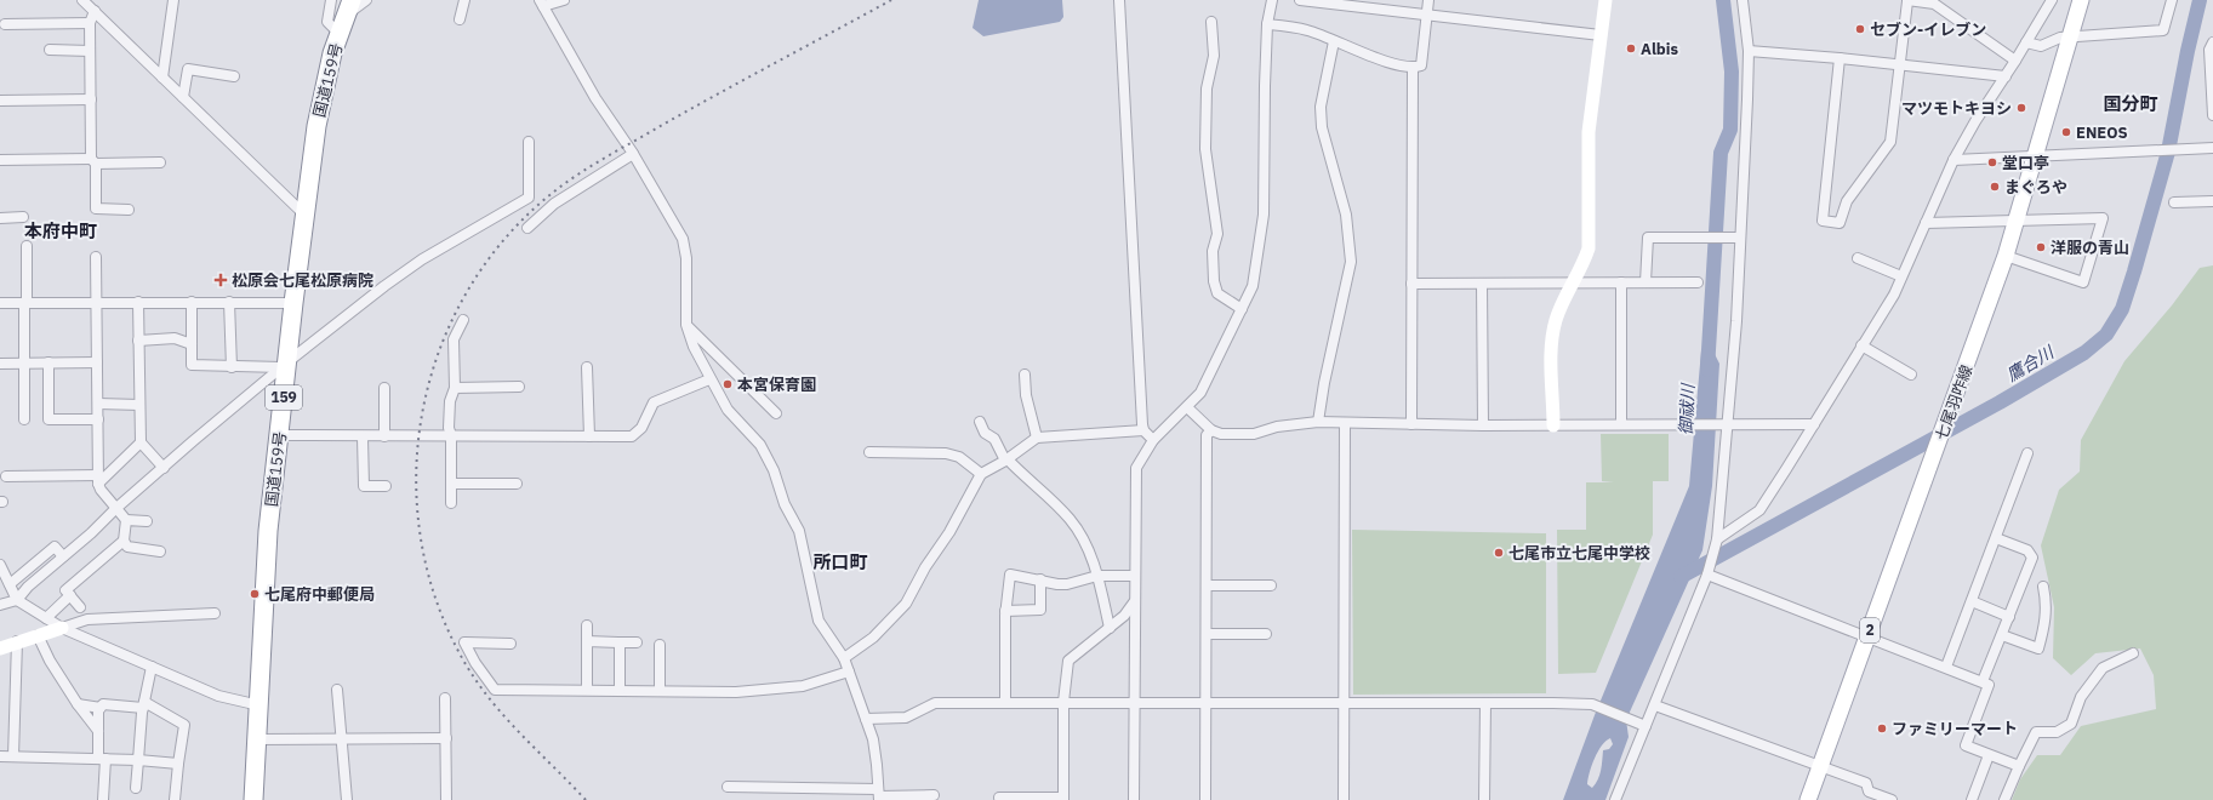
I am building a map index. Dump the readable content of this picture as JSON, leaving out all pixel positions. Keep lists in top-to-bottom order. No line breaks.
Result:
{"streets":{"highway":["国道159号","159"],"main road":["七尾羽咋線","2"]},"districts":["国分町","本府中町","所口町"],"water":["鷹合川","御祓川"],"places":{"other":["セブン-イレブン","Albis","マツモトキヨシ","ENEOS","堂口亭","まぐろや","洋服の青山","本宮保育園","七尾市立七尾中学校","七尾府中郵便局","ファミリーマート"],"health":["松原会七尾松原病院"]}}
